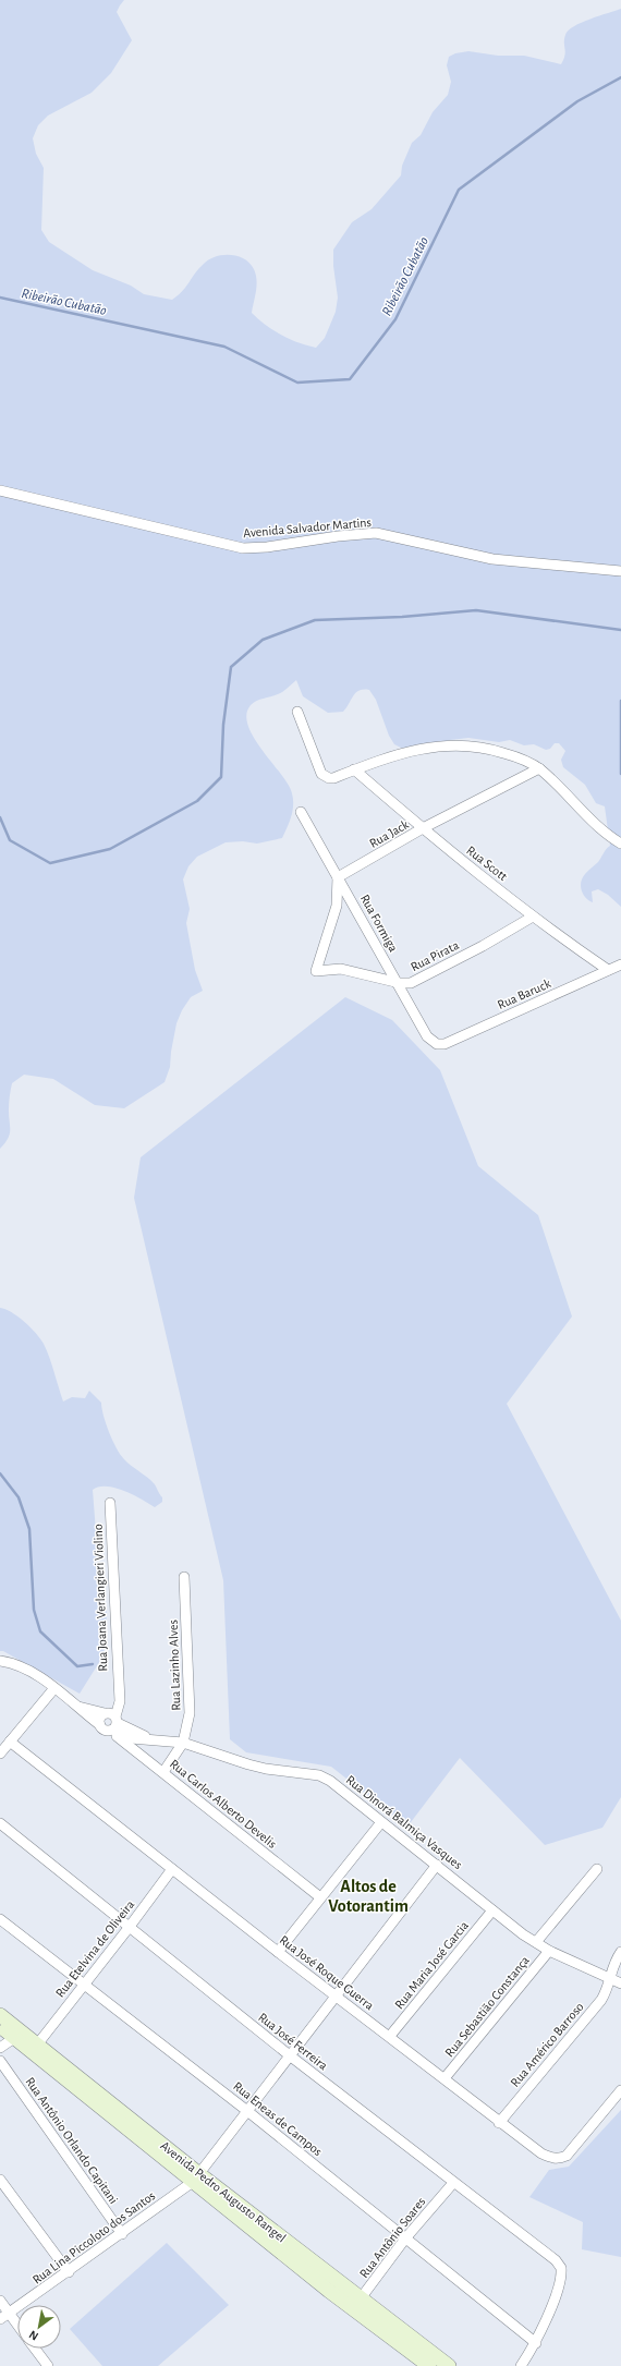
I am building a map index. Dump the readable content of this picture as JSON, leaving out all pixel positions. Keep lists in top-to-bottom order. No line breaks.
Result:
{"streets":{"street":["Avenida Salvador Martins","Rua Jack","Rua Scott","Rua Formiga","Rua Pirata","Rua Baruck","Rua Joana Verlangieri Violino","Rua Lazinho Alves","Rua Carlos Alberto Develis","Rua Dinorá Balmiça Vasques","Rua Etelvina de Oliveira","Rua Maria José Garcia","Rua José Roque Guerra","Rua Sebastião Constança","Rua José Ferreira","Rua Américo Barroso","Rua Eneas de Campos","Rua Antônio Orlando Capitani","Avenida Pedro Augusto Rangel","Rua Lina Piccoloto dos Santos","Rua Antônio Soares"]},"crossings":[["Rua Jack","Rua Scott"],["Rua Jack","Rua Formiga"],["Rua Jack","Rua Pirata"],["Rua Scott","Rua Pirata"],["Rua Scott","Rua Baruck"],["Rua Formiga","Rua Pirata"],["Rua Formiga","Rua Baruck"],["Rua Joana Verlangieri Violino","Rua Carlos Alberto Develis"],["Rua Joana Verlangieri Violino","Rua Dinorá Balmiça Vasques"],["Rua Lazinho Alves","Rua Carlos Alberto Develis"],["Rua Lazinho Alves","Rua Dinorá Balmiça Vasques"],["Rua Carlos Alberto Develis","Rua Dinorá Balmiça Vasques"],["Rua Dinorá Balmiça Vasques","Rua Maria José Garcia"],["Rua Dinorá Balmiça Vasques","Rua Sebastião Constança"],["Rua Dinorá Balmiça Vasques","Rua Américo Barroso"],["Rua Dinorá Balmiça Vasques","Rua Lina Piccoloto dos Santos"],["Rua Etelvina de Oliveira","Rua José Roque Guerra"],["Rua Etelvina de Oliveira","Rua José Ferreira"],["Rua Etelvina de Oliveira","Rua Eneas de Campos"],["Rua Etelvina de Oliveira","Avenida Pedro Augusto Rangel"],["Rua Maria José Garcia","Rua José Roque Guerra"],["Rua José Roque Guerra","Rua Sebastião Constança"],["Rua José Roque Guerra","Rua Américo Barroso"],["Rua José Roque Guerra","Rua Lina Piccoloto dos Santos"],["Rua José Ferreira","Rua Eneas de Campos"],["Rua José Ferreira","Rua Lina Piccoloto dos Santos"],["Rua José Ferreira","Rua Antônio Soares"],["Rua Eneas de Campos","Rua Lina Piccoloto dos Santos"],["Rua Eneas de Campos","Rua Antônio Soares"],["Rua Antônio Orlando Capitani","Rua Lina Piccoloto dos Santos"],["Avenida Pedro Augusto Rangel","Rua Lina Piccoloto dos Santos"],["Avenida Pedro Augusto Rangel","Rua Antônio Soares"]],"districts":["Altos de Votorantim"],"water":["Ribeirão Cubatão"],"north":"bottom left"}
